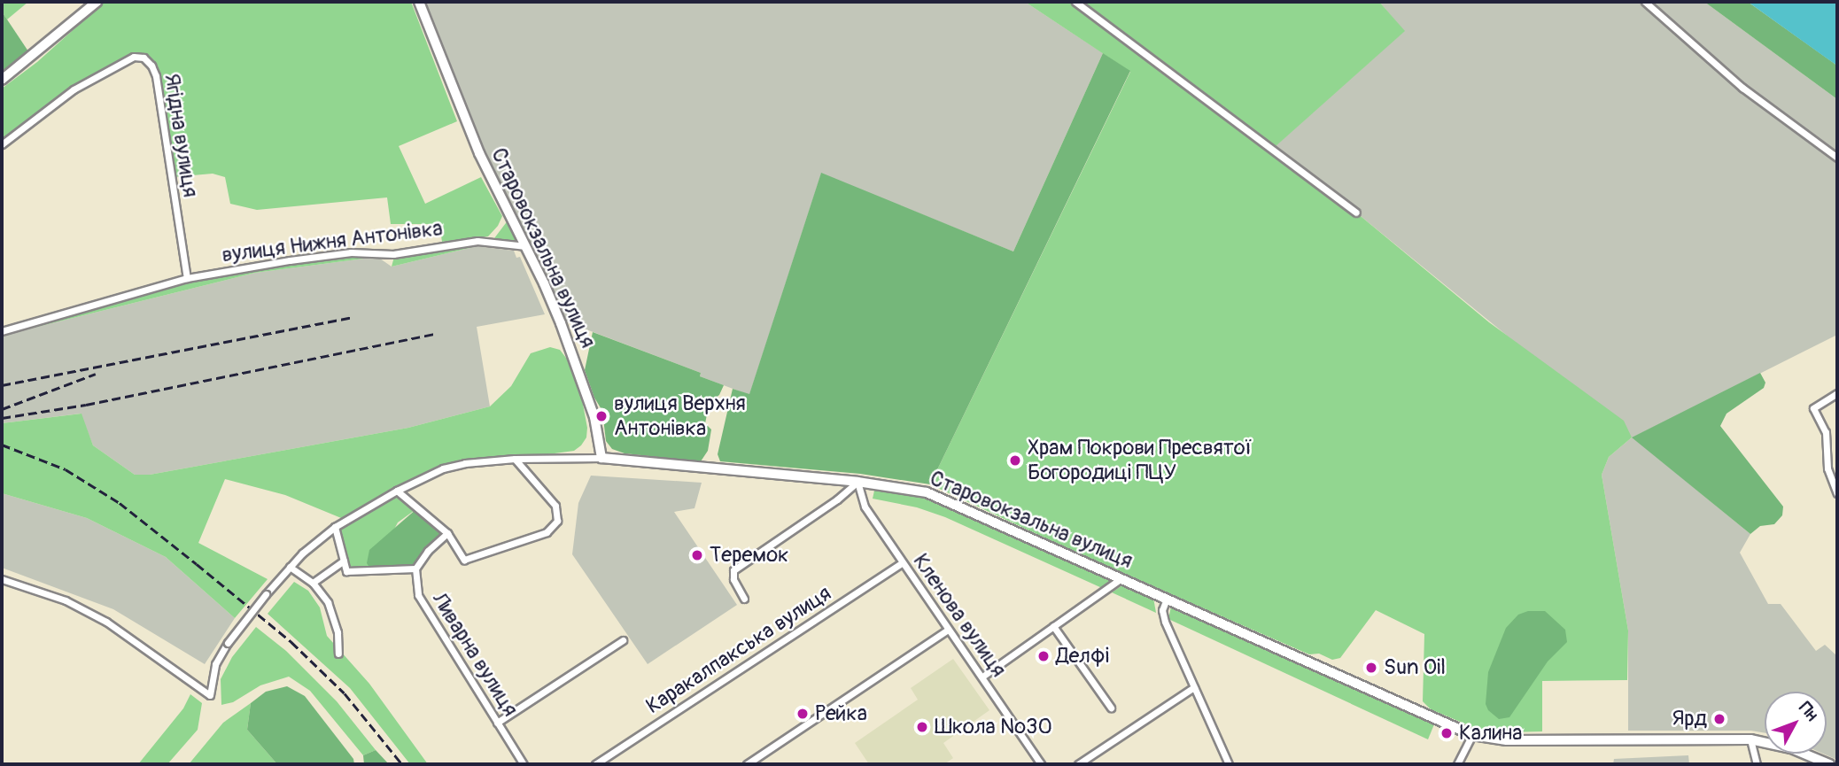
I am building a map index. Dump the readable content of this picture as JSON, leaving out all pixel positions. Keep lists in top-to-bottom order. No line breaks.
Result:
{"streets":{"main road":["Старовокзальна вулиця"],"street":["Ягідна вулиця","вулиця Нижня Антонівка","Кленова вулиця","Каракалпакська вулиця","Ливарна вулиця"]},"crossings":[["Ягідна вулиця","вулиця Нижня Антонівка"],["вулиця Нижня Антонівка","Старовокзальна вулиця"],["Старовокзальна вулиця","Кленова вулиця"],["Кленова вулиця","Каракалпакська вулиця"]],"places":["вулиця Верхня Антонівка","Храм Покрови Пресвятої Богородиці ПЦУ","Теремок","Делфі","Sun Oil","Рейка","Ярд","Школа №30","Калина"],"north":"top right"}
